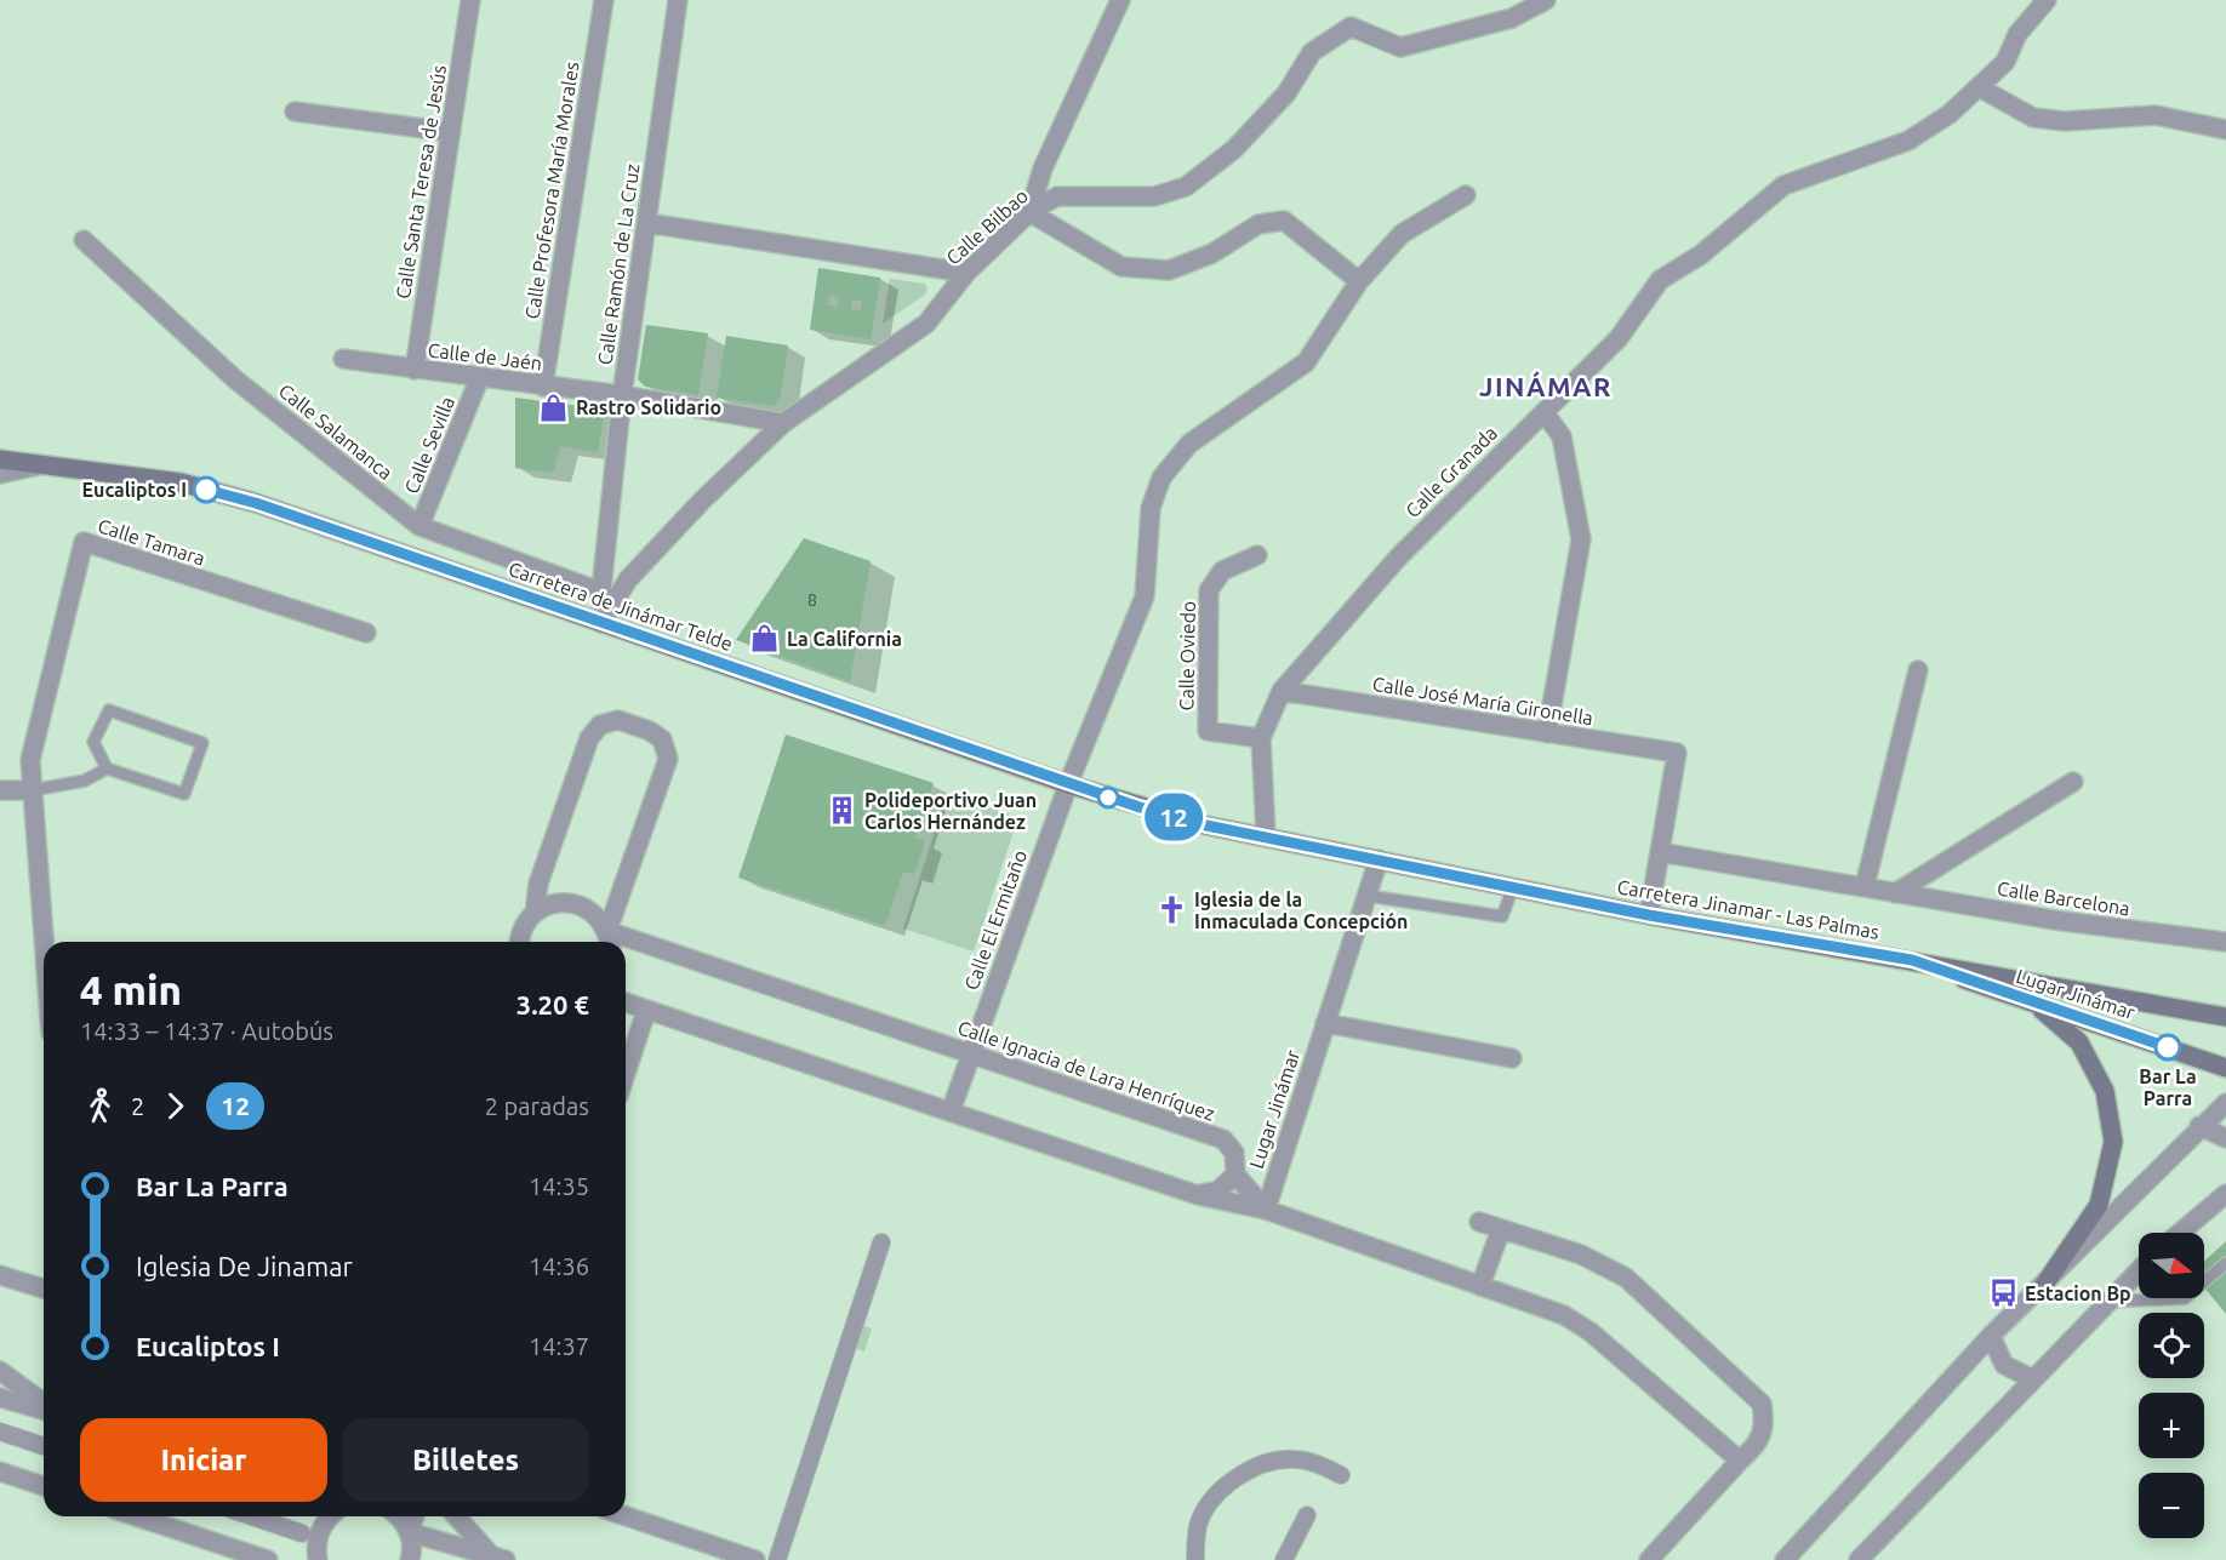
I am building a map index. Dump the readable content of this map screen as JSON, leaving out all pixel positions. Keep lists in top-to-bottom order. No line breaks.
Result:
{"streets":{"main road":["Carretera de Jinámar Telde","Carretera Jinamar - Las Palmas","Lugar Jinámar"],"street":["Calle Santa Teresa de Jesús","Calle Profesora María Morales","Calle Bilbao","Calle Ramón de La Cruz","Calle de Jaén","Calle Salamanca","Calle Sevilla","Calle Granada","Calle Tamara","Calle Oviedo","Calle José María Gironella","Calle Barcelona","Calle El Ermitaño","Calle Ignacia de Lara Henríquez"]},"crossings":[["Calle Santa Teresa de Jesús","Calle de Jaén"],["Calle Profesora María Morales","Calle de Jaén"],["Calle Bilbao","Calle Ramón de La Cruz"],["Calle Bilbao","Calle de Jaén"],["Calle Bilbao","Carretera de Jinámar Telde"],["Calle Ramón de La Cruz","Calle de Jaén"],["Calle Ramón de La Cruz","Calle Salamanca"],["Calle Ramón de La Cruz","Carretera de Jinámar Telde"],["Calle de Jaén","Calle Sevilla"],["Calle Salamanca","Calle Sevilla"],["Calle Granada","Carretera de Jinámar Telde"],["Calle Granada","Calle Oviedo"],["Calle Granada","Calle José María Gironella"],["Calle Granada","Carretera Jinamar - Las Palmas"],["Carretera de Jinámar Telde","Carretera Jinamar - Las Palmas"],["Carretera de Jinámar Telde","Calle El Ermitaño"],["Calle José María Gironella","Calle Barcelona"],["Carretera Jinamar - Las Palmas","Lugar Jinámar"],["Calle El Ermitaño","Calle Ignacia de Lara Henríquez"]],"districts":["JINÁMAR"],"places":{"shop":["Rastro Solidario","La California"],"other":["Eucaliptos I","Bar La Parra"],"building":["Polideportivo Juan Carlos Hernández"],"church":["Iglesia de la Inmaculada Concepción"],"bus stop":["Estacion Bp"]},"lines":["bus line 12"],"house_numbers":["8"],"north":"right","page":{"on_map":"12","heading":["4 min","14:33 – 14:37 · Autobús","3.20 €"],"legs":["2","12","2 paradas"],"list":[{"name":"Bar La Parra","value":"14:35"},{"name":"Iglesia De Jinamar","value":"14:36"},{"name":"Eucaliptos I","value":"14:37"}],"map_buttons":["+","−"],"buttons":["Iniciar","Billetes"]}}
